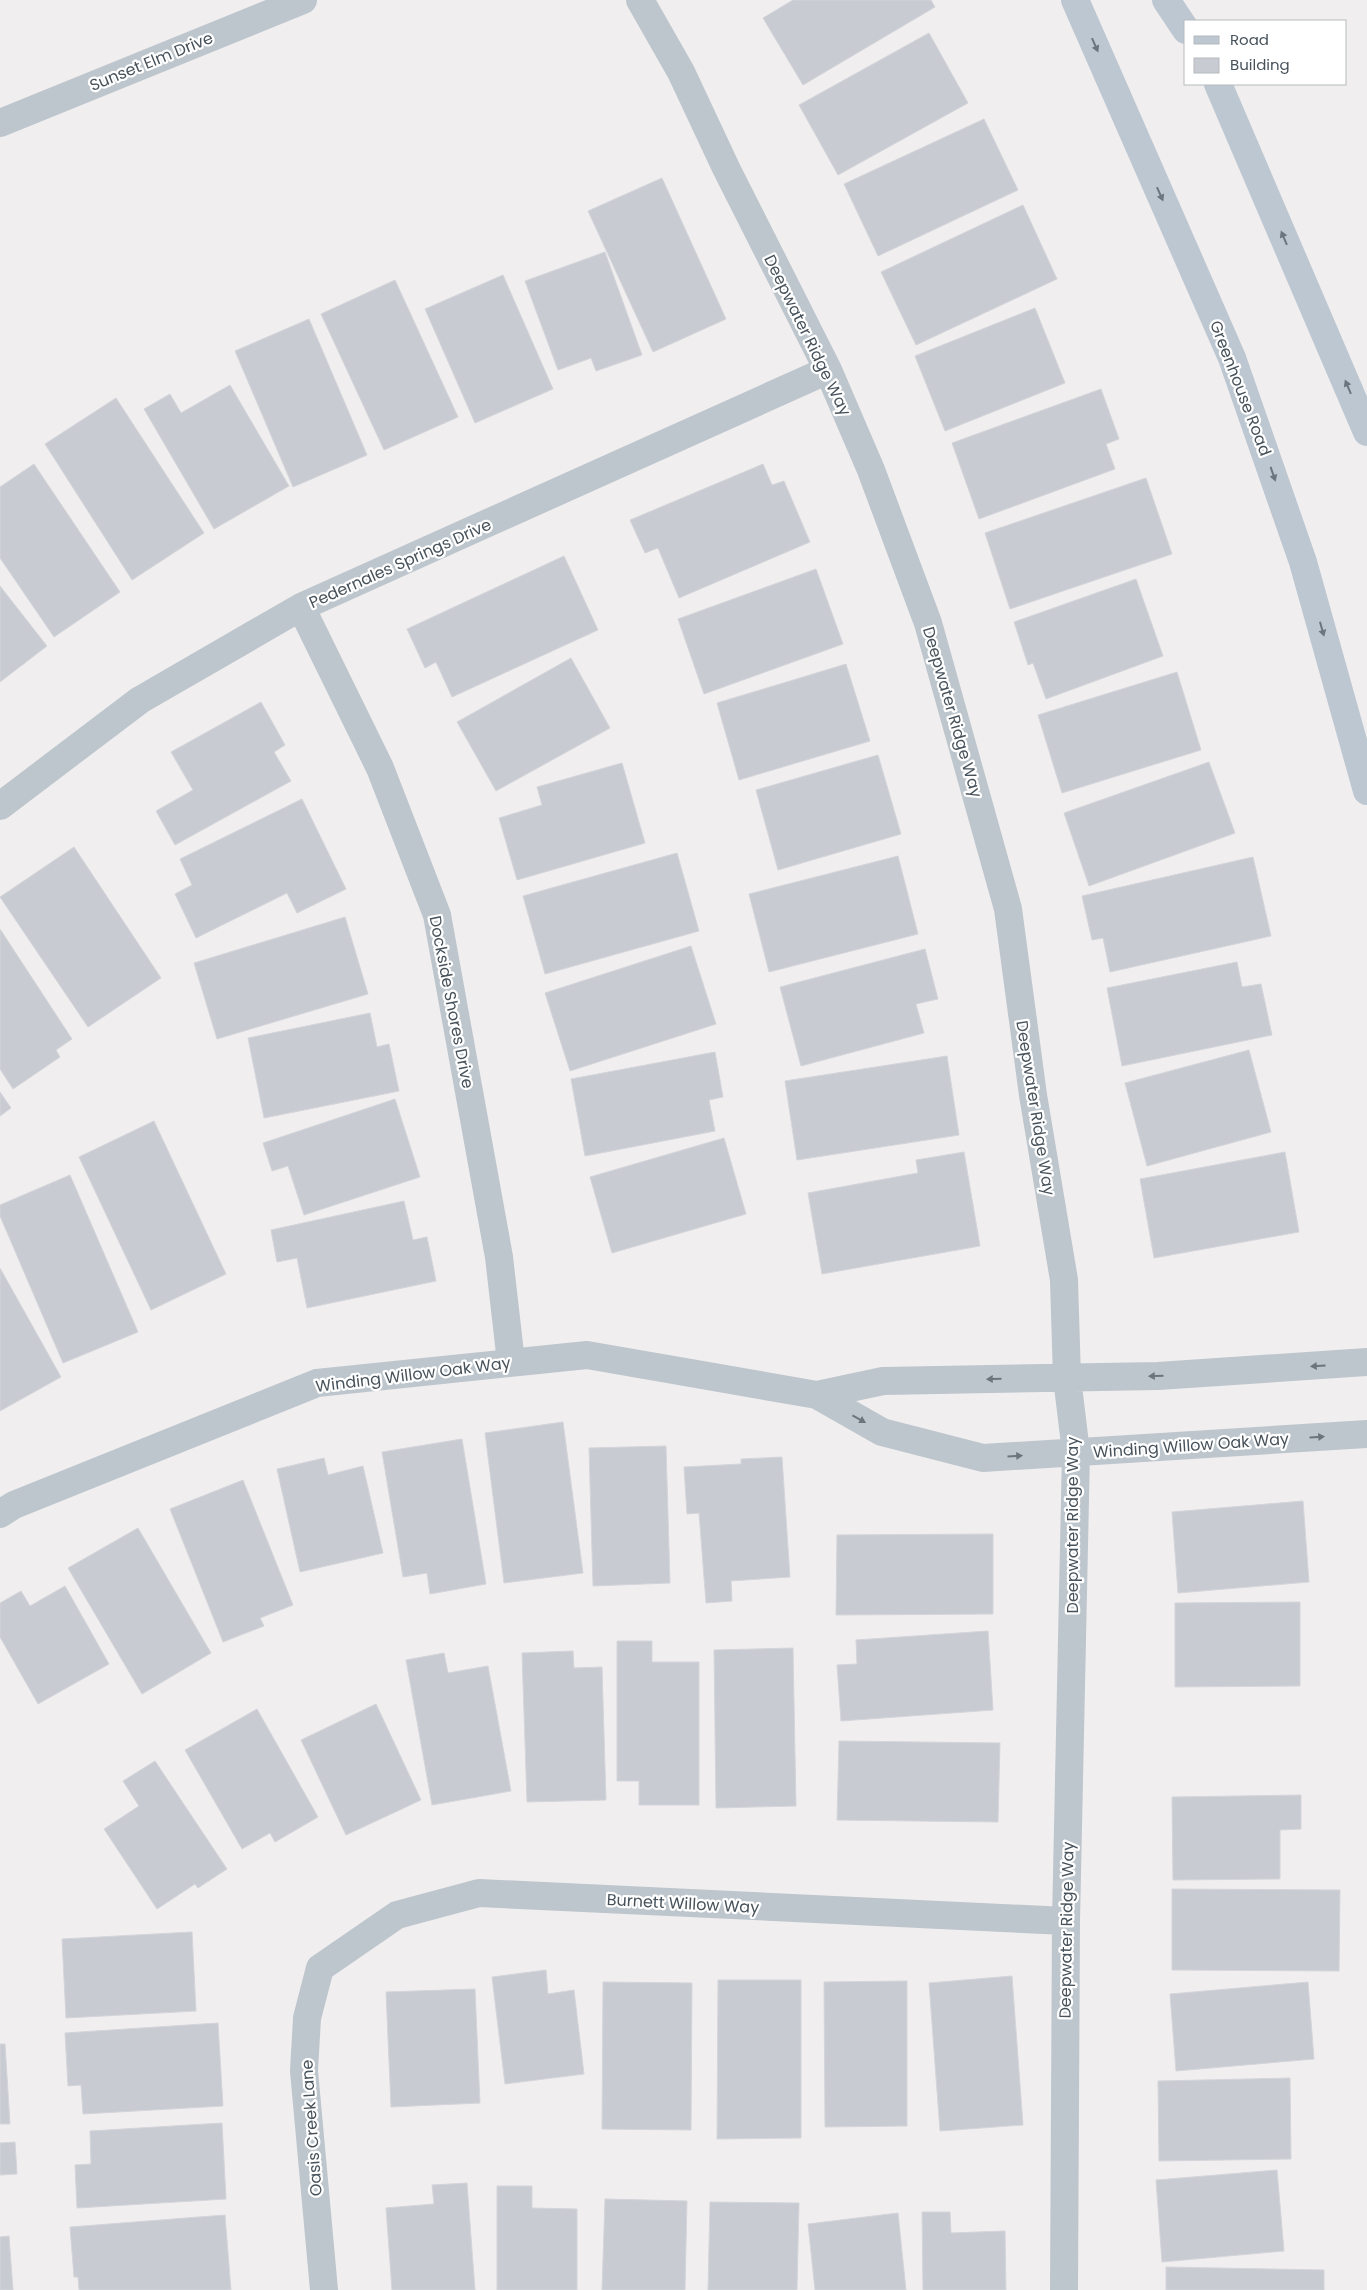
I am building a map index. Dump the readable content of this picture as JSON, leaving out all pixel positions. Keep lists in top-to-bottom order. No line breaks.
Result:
{"streets":{"street":["Sunset Elm Drive","Deepwater Ridge Way","Greenhouse Road","Pedernales Springs Drive","Dockside Shores Drive","Winding Willow Oak Way","Burnett Willow Way","Oasis Creek Lane"]},"crossings":[["Deepwater Ridge Way","Pedernales Springs Drive"],["Deepwater Ridge Way","Winding Willow Oak Way"],["Deepwater Ridge Way","Burnett Willow Way"],["Pedernales Springs Drive","Dockside Shores Drive"],["Dockside Shores Drive","Winding Willow Oak Way"],["Burnett Willow Way","Oasis Creek Lane"]],"legend":["Road","Building"]}
